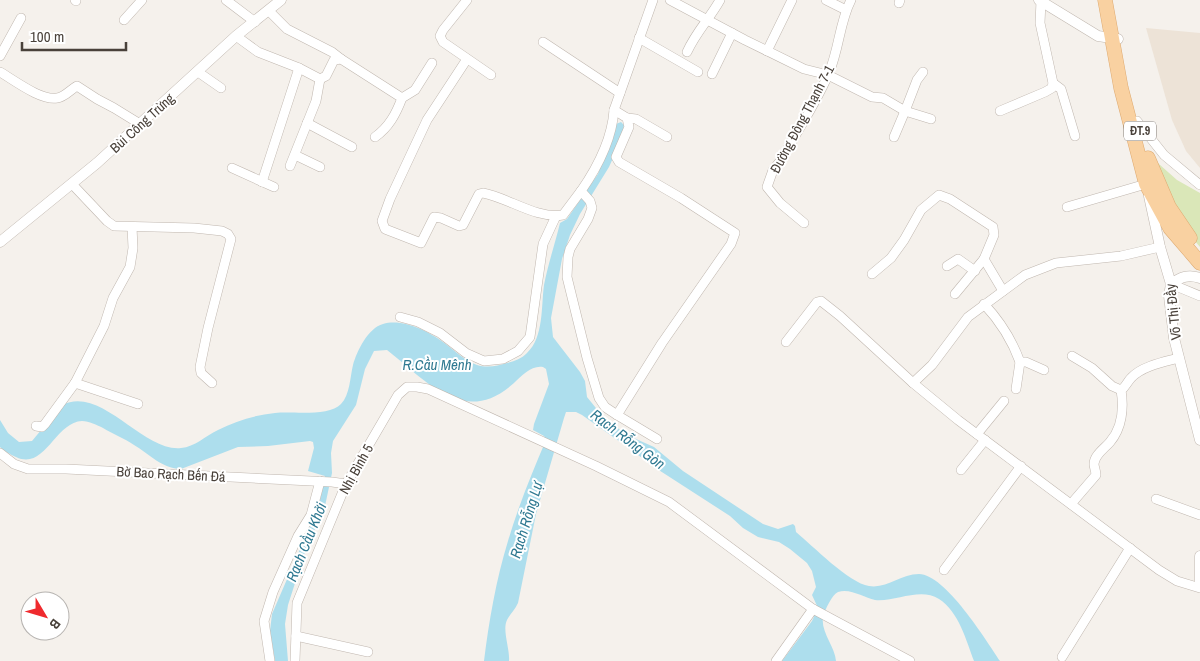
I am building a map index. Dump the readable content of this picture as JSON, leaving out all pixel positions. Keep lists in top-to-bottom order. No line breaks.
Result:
{"streets":{"main road":["ĐT.9"],"street":["Đường Đông Thạnh 7-1","Bùi Công Trừng","Võ Thị Đầy","Nhị Bình 5","Bờ Bao Rạch Bến Đá"]},"crossings":[["ĐT.9","Võ Thị Đầy"],["Nhị Bình 5","Bờ Bao Rạch Bến Đá"]],"water":["R.Cầu Mênh","Rạch Rỗng Gòn","Rạch Rỗng Lự","Rạch Cầu Khởi"],"scale_bar":"100 m","north":"bottom right"}
